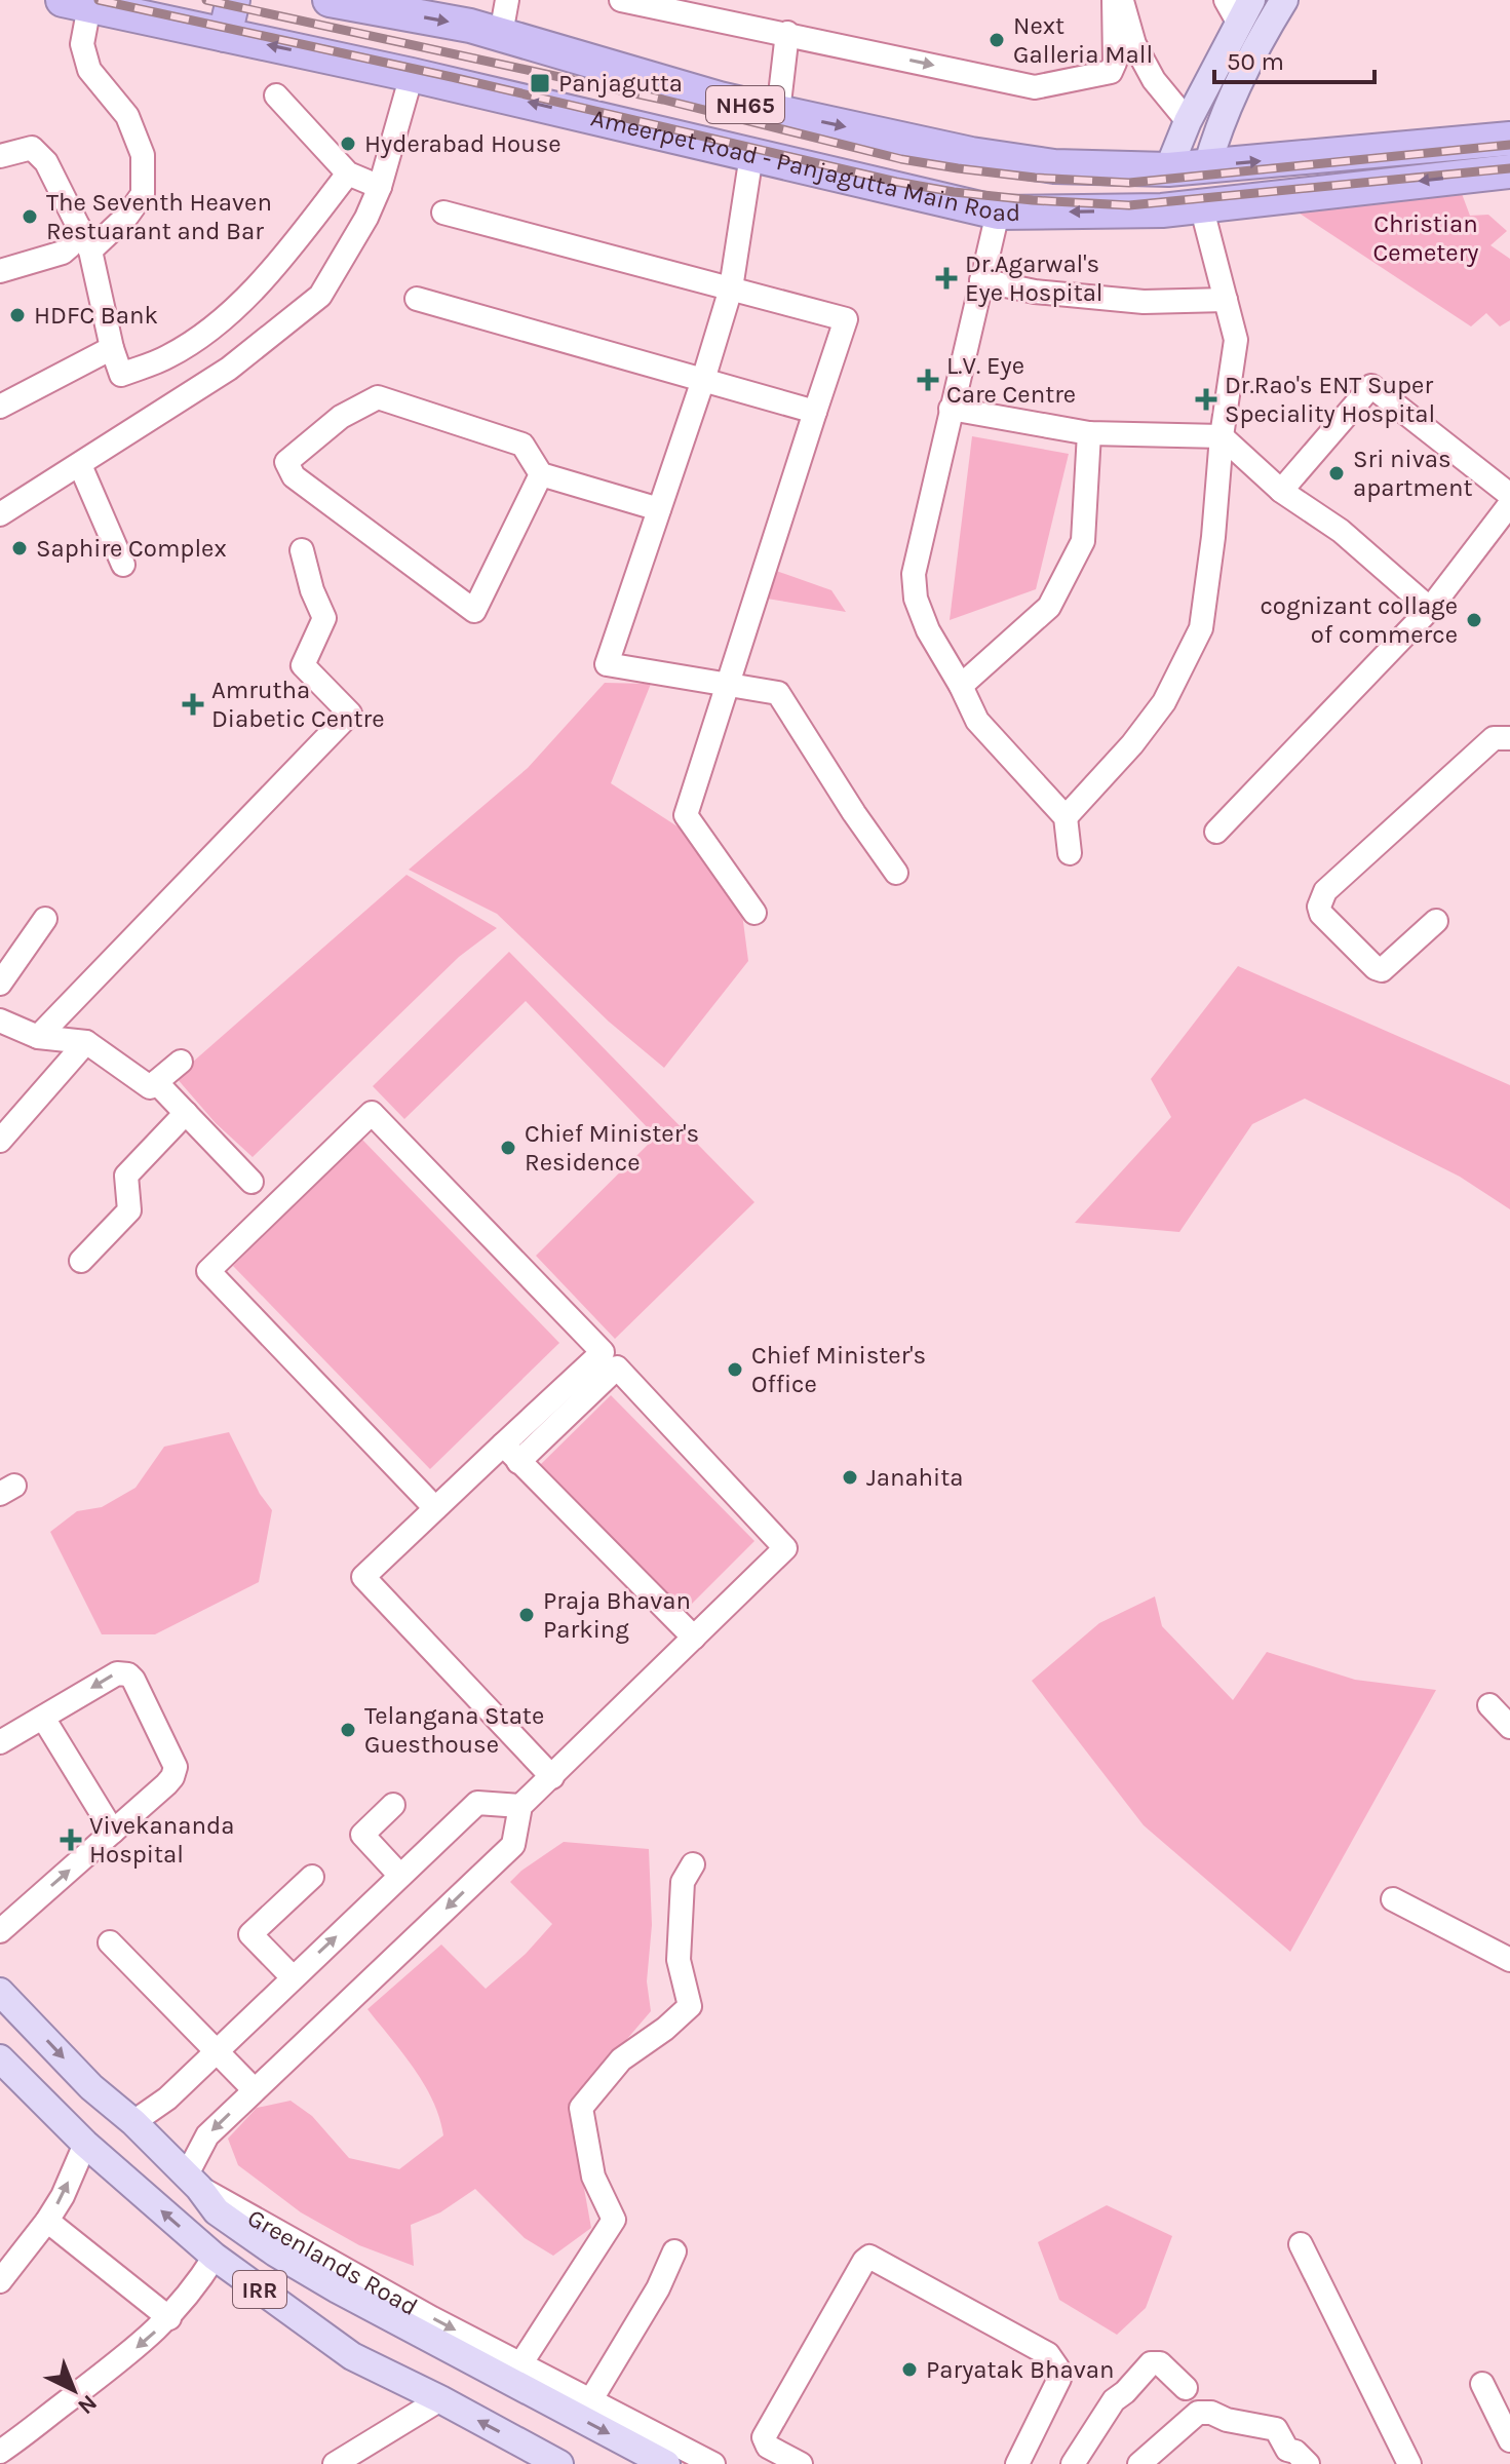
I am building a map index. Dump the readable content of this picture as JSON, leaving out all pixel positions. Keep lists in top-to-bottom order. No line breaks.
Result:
{"streets":{"highway":["NH65","Ameerpet Road - Panjagutta Main Road"],"main road":["Greenlands Road","IRR"]},"crossings":[["Greenlands Road","IRR"]],"parks":["Christian Cemetery"],"places":{"other":["Next Galleria Mall","Hyderabad House","The Seventh Heaven Restuarant and Bar","HDFC Bank","Sri nivas apartment","Saphire Complex","cognizant collage of commerce","Chief Minister's Residence","Chief Minister's Office","Janahita","Praja Bhavan Parking","Telangana State Guesthouse","Paryatak Bhavan"],"transit":["Panjagutta"],"health":["Dr.Agarwal's Eye Hospital","L.V. Eye Care Centre","Dr.Rao's ENT Super Speciality Hospital","Amrutha Diabetic Centre","Vivekananda Hospital"]},"scale_bar":"50 m","north":"bottom right"}
